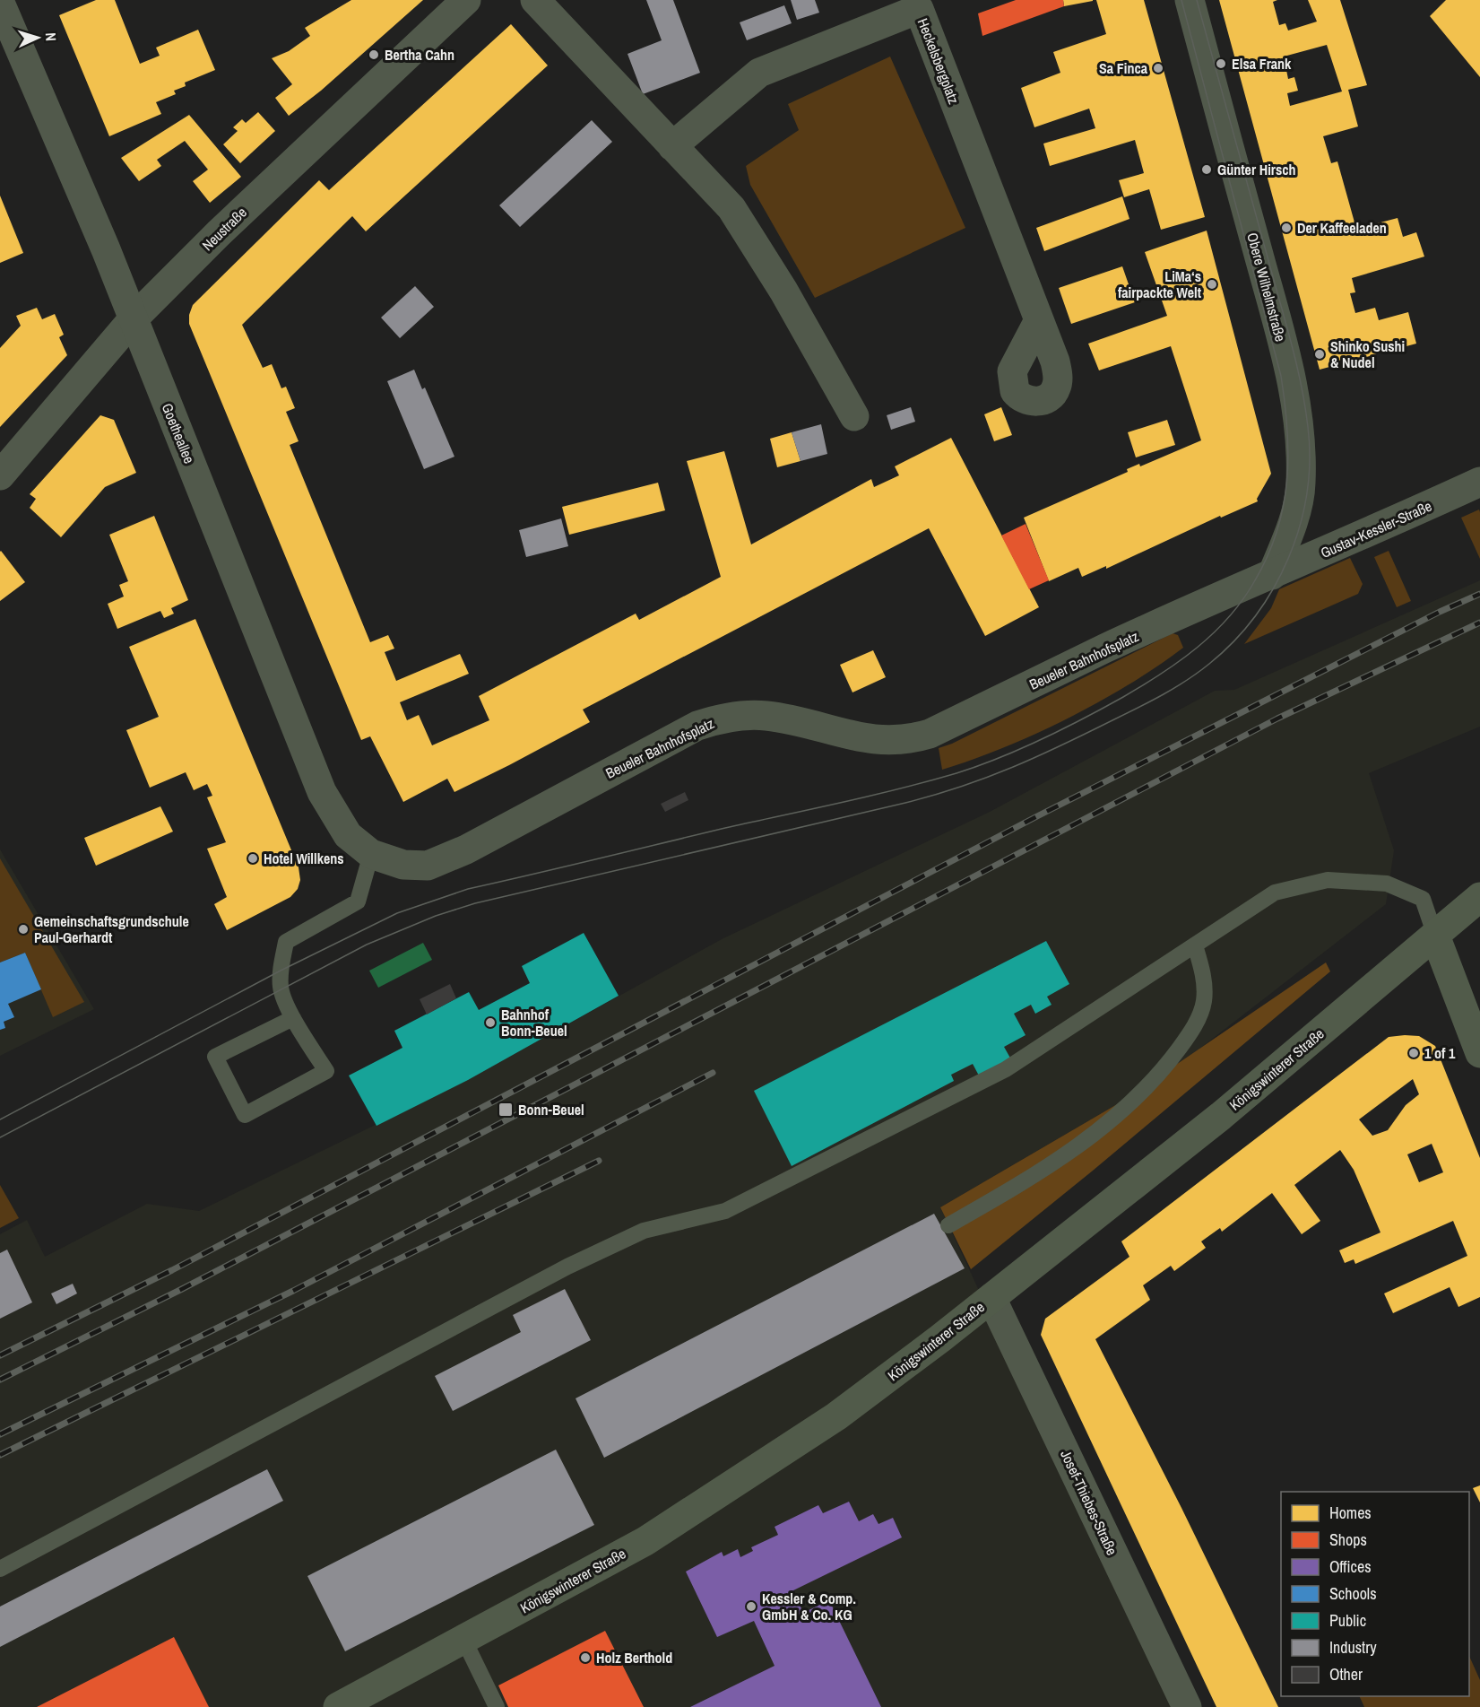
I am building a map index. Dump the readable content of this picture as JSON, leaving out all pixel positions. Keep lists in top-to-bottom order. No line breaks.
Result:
{"streets":{"main road":["Königswinterer Straße"],"street":["Heckelsbergplatz","Neustraße","Obere Wilhelmstraße","Goetheallee","Gustav-Kessler-Straße","Beueler Bahnhofsplatz","Josef-Thiebes-Straße"]},"crossings":[["Neustraße","Goetheallee"],["Obere Wilhelmstraße","Gustav-Kessler-Straße"],["Obere Wilhelmstraße","Beueler Bahnhofsplatz"],["Goetheallee","Beueler Bahnhofsplatz"],["Gustav-Kessler-Straße","Beueler Bahnhofsplatz"],["Königswinterer Straße","Josef-Thiebes-Straße"]],"places":{"other":["Bertha Cahn","Elsa Frank","Sa Finca","Günter Hirsch","Der Kaffeeladen","LiMa‘s fairpackte Welt","Shinko Sushi & Nudel","Hotel Willkens","Gemeinschaftsgrundschule Paul-Gerhardt","Bahnhof Bonn-Beuel","1 of 1","Kessler & Comp. GmbH & Co. KG","Holz Berthold"],"transit":["Bonn-Beuel"]},"legend":["Homes","Shops","Offices","Schools","Public","Industry","Other"],"north":"right"}
